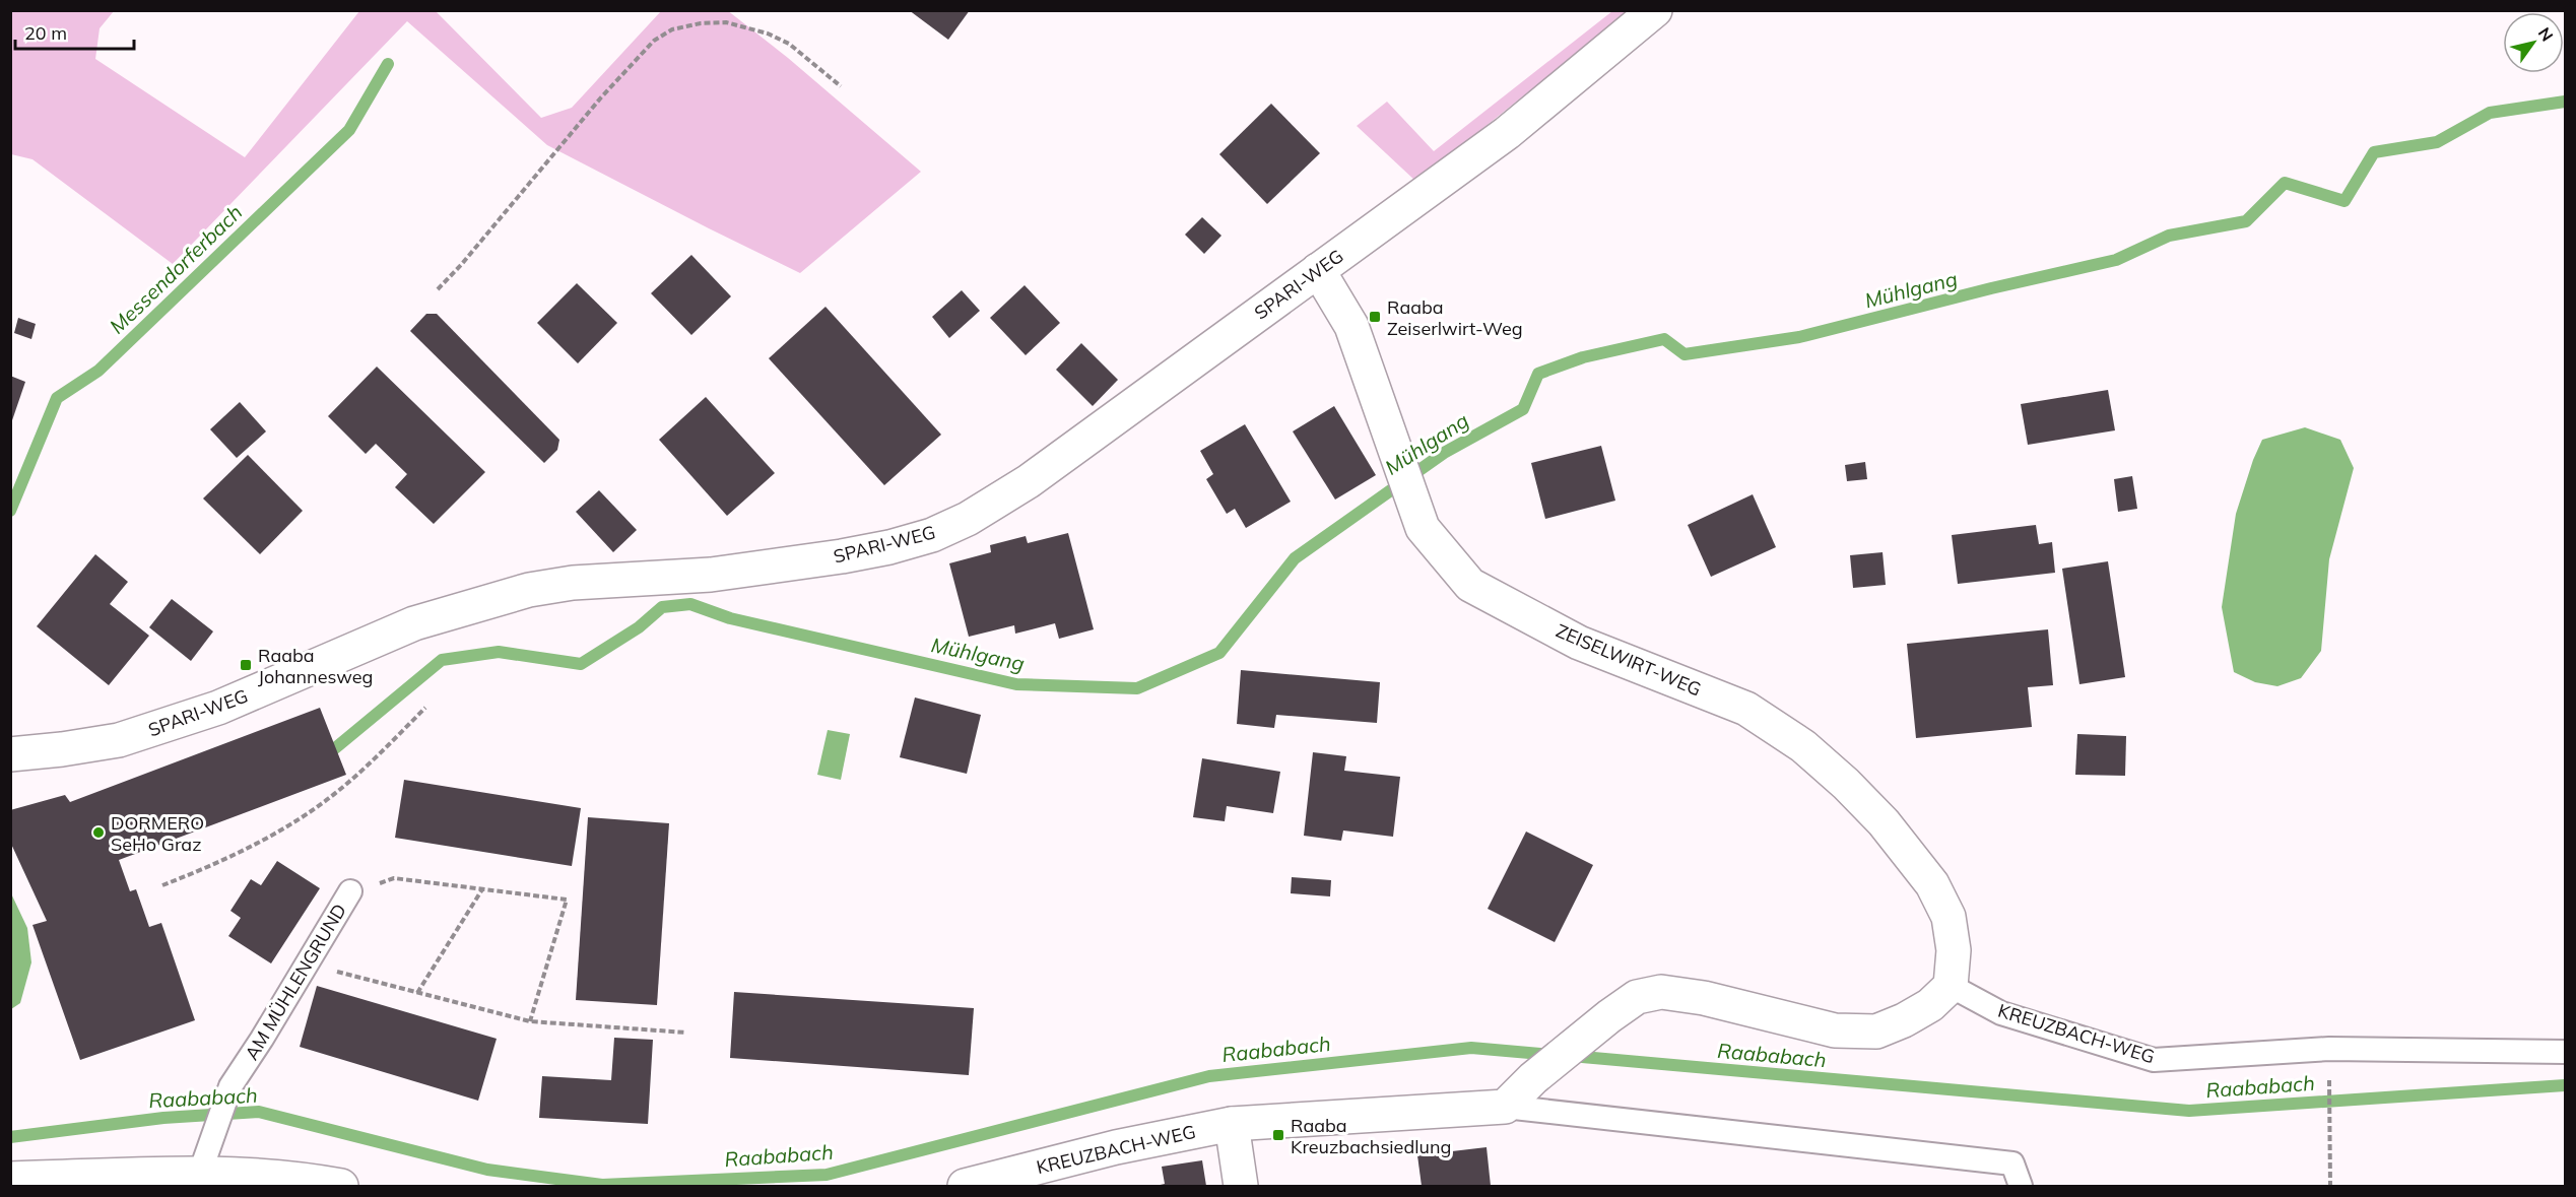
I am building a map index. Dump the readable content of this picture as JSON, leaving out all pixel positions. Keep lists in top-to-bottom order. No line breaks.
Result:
{"streets":{"street":["SPARI-WEG","ZEISELWIRT-WEG","KREUZBACH-WEG"],"lane":["AM MÜHLENGRUND"]},"crossings":[["SPARI-WEG","ZEISELWIRT-WEG"],["ZEISELWIRT-WEG","KREUZBACH-WEG"]],"water":["Messendorferbach","Mühlgang","Raababach"],"places":{"transit":["Raaba Zeiserlwirt-Weg","Raaba Johannesweg","Raaba Kreuzbachsiedlung"],"other":["DORMERO SeHo Graz"]},"scale_bar":"20 m","north":"top right"}
